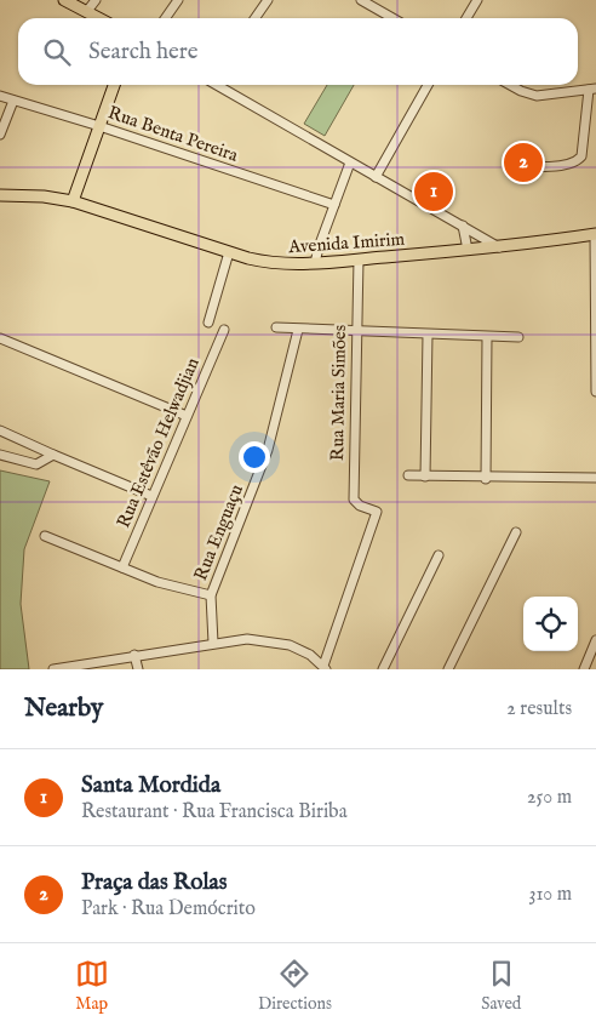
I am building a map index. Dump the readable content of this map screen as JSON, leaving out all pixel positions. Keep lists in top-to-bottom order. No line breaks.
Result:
{"streets":{"main road":["Avenida Imirim"],"street":["Rua Benta Pereira","Rua Maria Simões","Rua Estêvão Helwadjian","Rua Enguaçu"]},"crossings":[["Avenida Imirim","Rua Maria Simões"]],"page":{"search":"Search here","pins":["2","1"],"heading":["Nearby","2 results"],"list":[{"mark":"1","name":"Santa Mordida","note":"Restaurant · Rua Francisca Biriba","value":"250 m"},{"mark":"2","name":"Praça das Rolas","note":"Park · Rua Demócrito","value":"310 m"}],"nav":["Map","Directions","Saved"]}}
